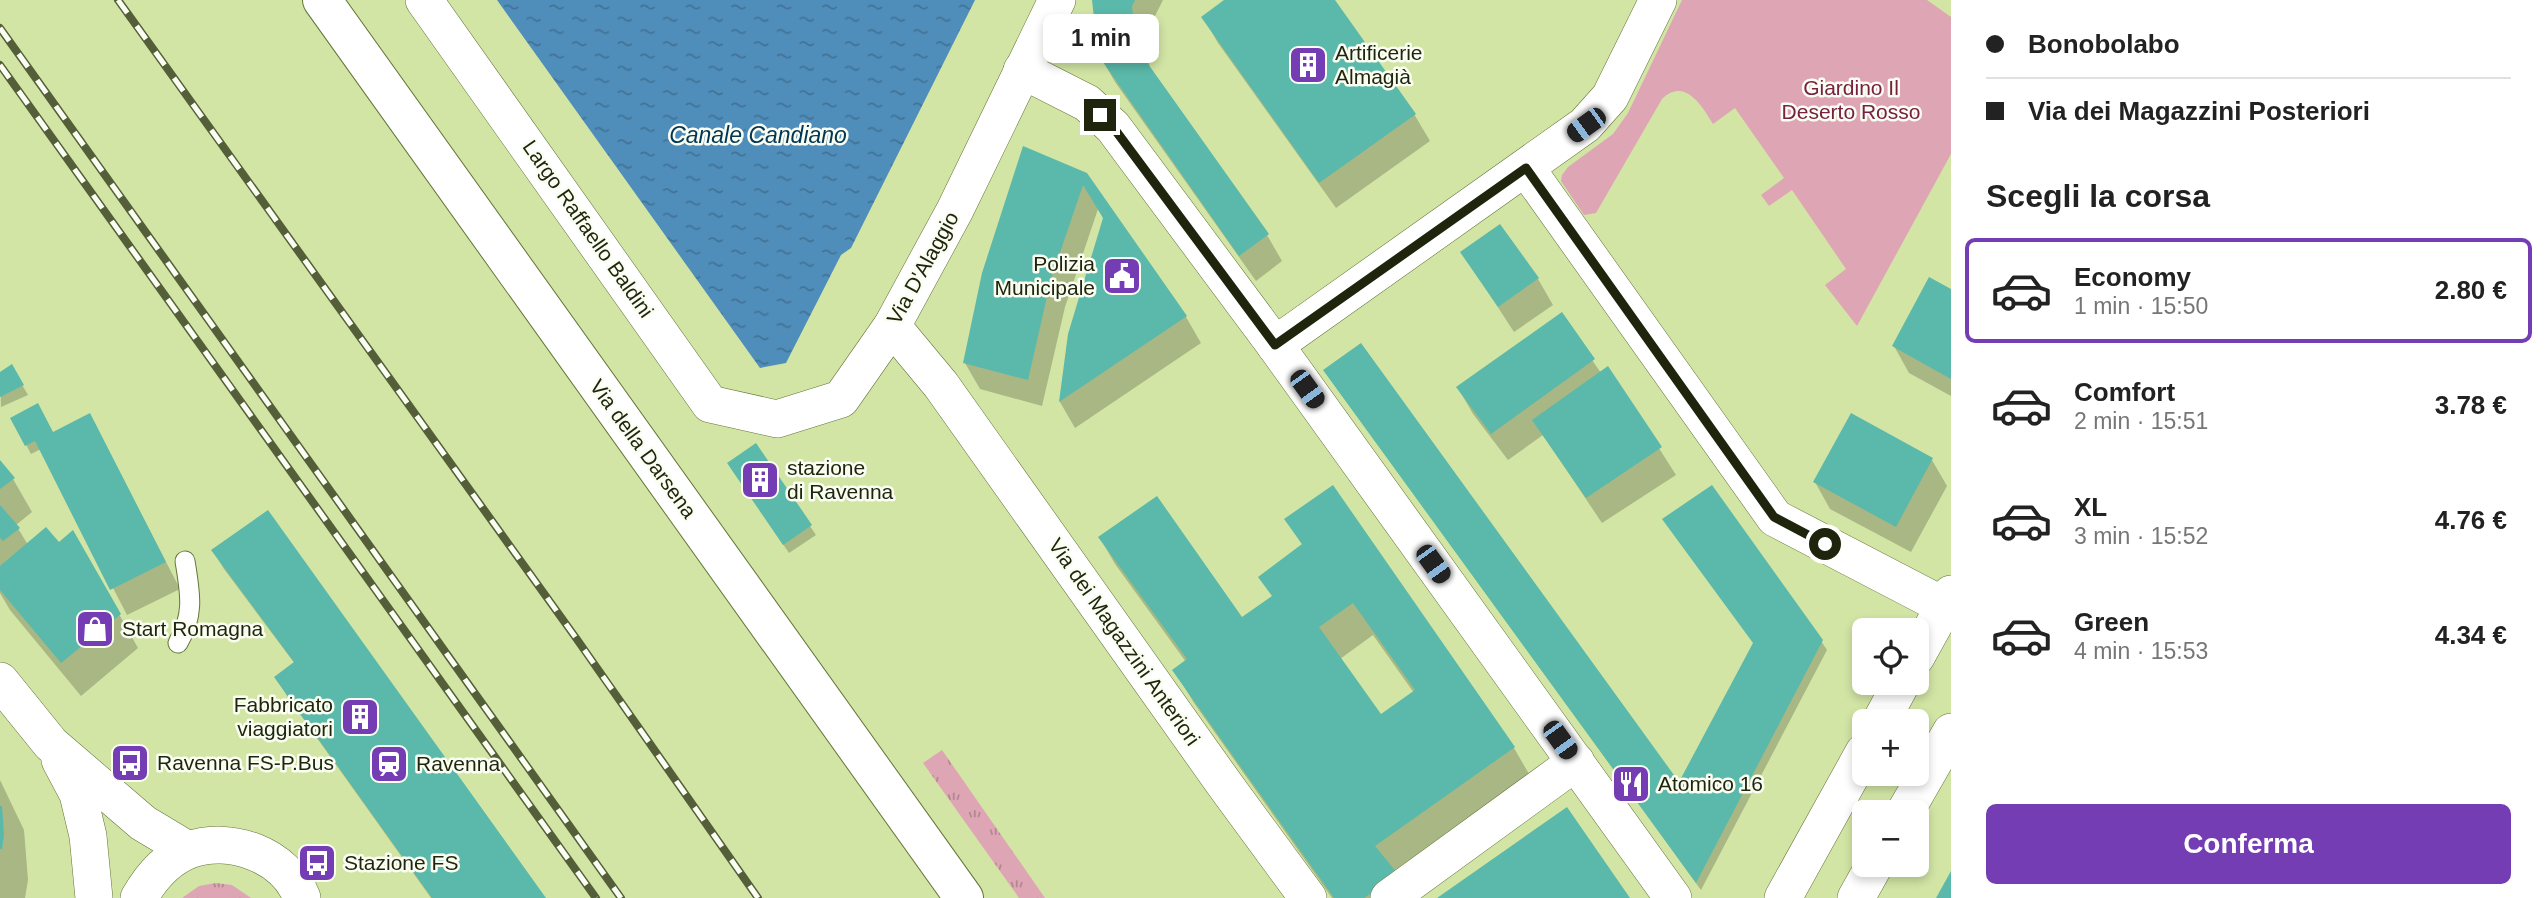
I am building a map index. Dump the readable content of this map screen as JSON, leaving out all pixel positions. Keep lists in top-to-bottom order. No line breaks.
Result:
{"streets":{"street":["Largo Raffaello Baldini","Via D'Alaggio","Via della Darsena","Via dei Magazzini Anteriori"]},"crossings":[["Largo Raffaello Baldini","Via D'Alaggio"],["Via D'Alaggio","Via dei Magazzini Anteriori"]],"water":["Canale Candiano"],"parks":["Giardino Il Deserto Rosso"],"places":{"building":["Artificerie Almagià","stazione di Ravenna","Fabbricato viaggiatori"],"public building":["Polizia Municipale"],"shop":["Start Romagna"],"bus stop":["Ravenna FS-P.Bus","Stazione FS"],"station":["Ravenna"],"restaurant":["Atomico 16"]},"page":{"banner":["Bonobolabo","Via dei Magazzini Posteriori"],"bubble":"1 min","heading":"Scegli la corsa","list":[{"name":"Economy","note":"1 min · 15:50","value":"2.80 €"},{"name":"Comfort","note":"2 min · 15:51","value":"3.78 €"},{"name":"XL","note":"3 min · 15:52","value":"4.76 €"},{"name":"Green","note":"4 min · 15:53","value":"4.34 €"}],"map_buttons":["+","−"],"buttons":"Conferma"}}
